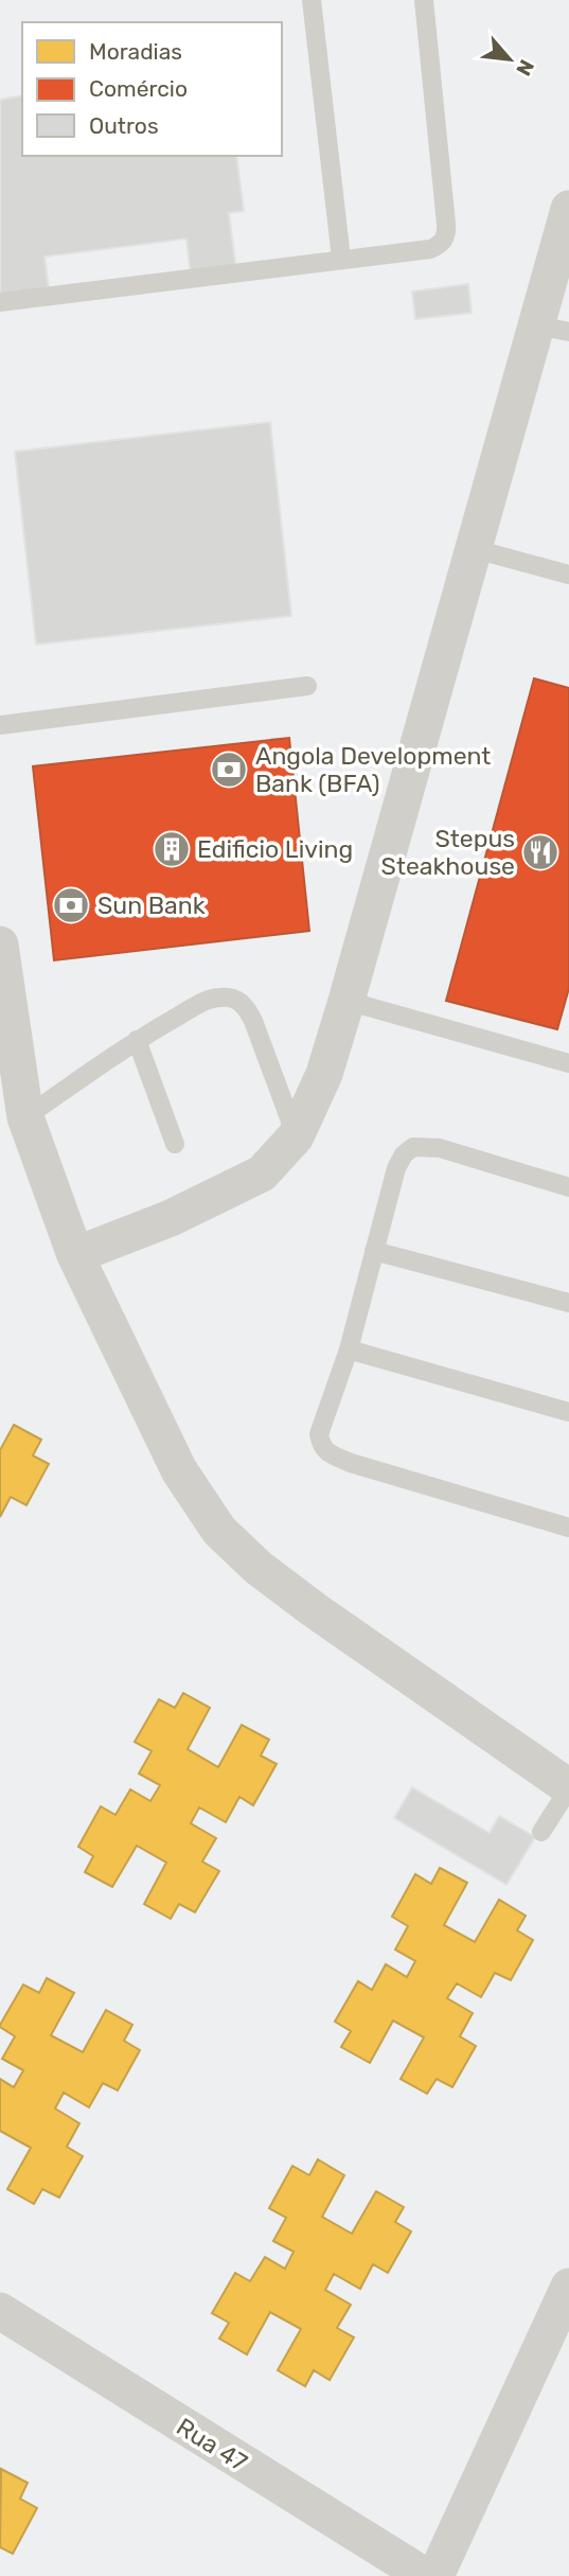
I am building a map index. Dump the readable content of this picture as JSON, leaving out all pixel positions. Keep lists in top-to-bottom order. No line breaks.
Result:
{"streets":{"street":["Rua 47"]},"places":{"bank":["Angola Development Bank (BFA)","Sun Bank"],"building":["Edificio Living"],"restaurant":["Stepus Steakhouse"]},"legend":["Moradias","Comércio","Outros"],"north":"bottom right"}
